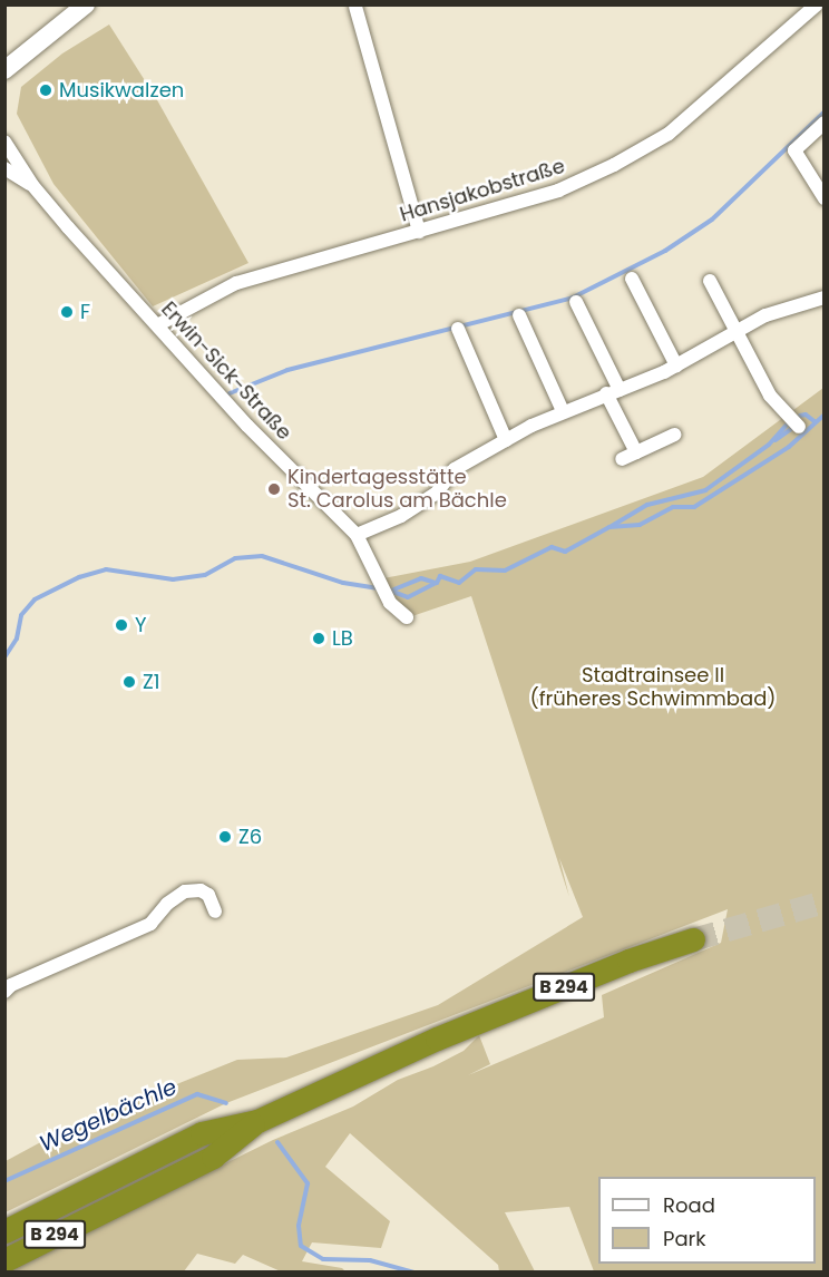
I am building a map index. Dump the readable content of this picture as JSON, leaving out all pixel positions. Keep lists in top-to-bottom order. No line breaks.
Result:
{"streets":{"highway":["B 294"],"street":["Hansjakobstraße","Erwin-Sick-Straße"]},"crossings":[["Hansjakobstraße","Erwin-Sick-Straße"]],"water":["Wegelbächle"],"parks":["Stadtrainsee II (früheres Schwimmbad)"],"places":["Musikwalzen","F","Kindertagesstätte St. Carolus am Bächle","Y","LB","Z1","Z6"],"legend":["Road","Park"]}
